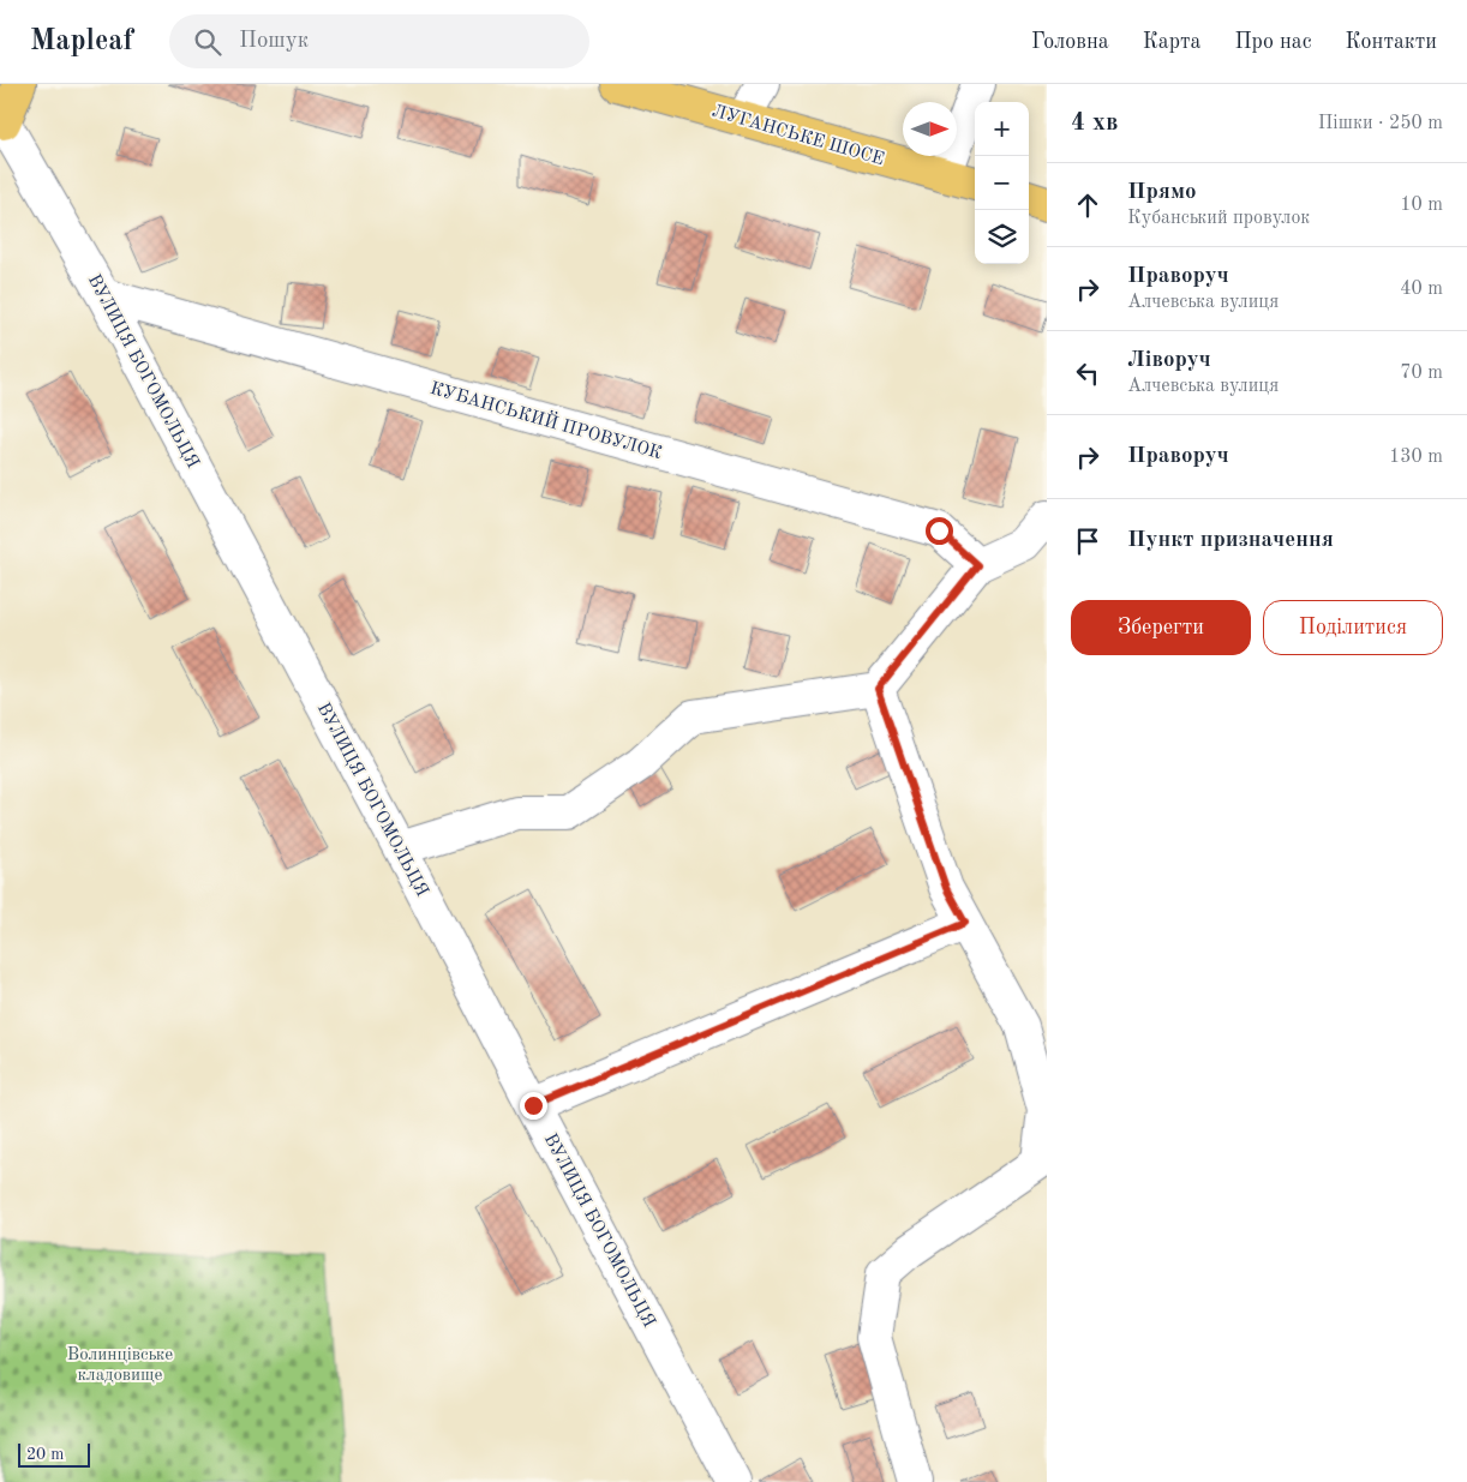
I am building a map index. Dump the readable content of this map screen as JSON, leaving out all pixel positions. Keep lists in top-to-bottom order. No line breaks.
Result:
{"streets":{"main road":["ЛУГАНСЬКЕ ШОСЕ"],"street":["ВУЛИЦЯ БОГОМОЛЬЦЯ","КУБАНСЬКИЙ ПРОВУЛОК"]},"crossings":[["ВУЛИЦЯ БОГОМОЛЬЦЯ","КУБАНСЬКИЙ ПРОВУЛОК"]],"parks":["Волинцівське кладовище"],"scale_bar":"20 m","north":"right","page":{"header":"Mapleaf","search":"Пошук","nav":["Головна","Карта","Про нас","Контакти"],"heading":["4 хв","Пішки · 250 m"],"map_buttons":["+","−"],"list":[["Прямо","Кубанський провулок","10 m"],["Праворуч","Алчевська вулиця","40 m"],["Ліворуч","Алчевська вулиця","70 m"],["Праворуч","130 m"],"Пункт призначення"],"buttons":["Зберегти","Поділитися"],"scale":"20 m"}}
